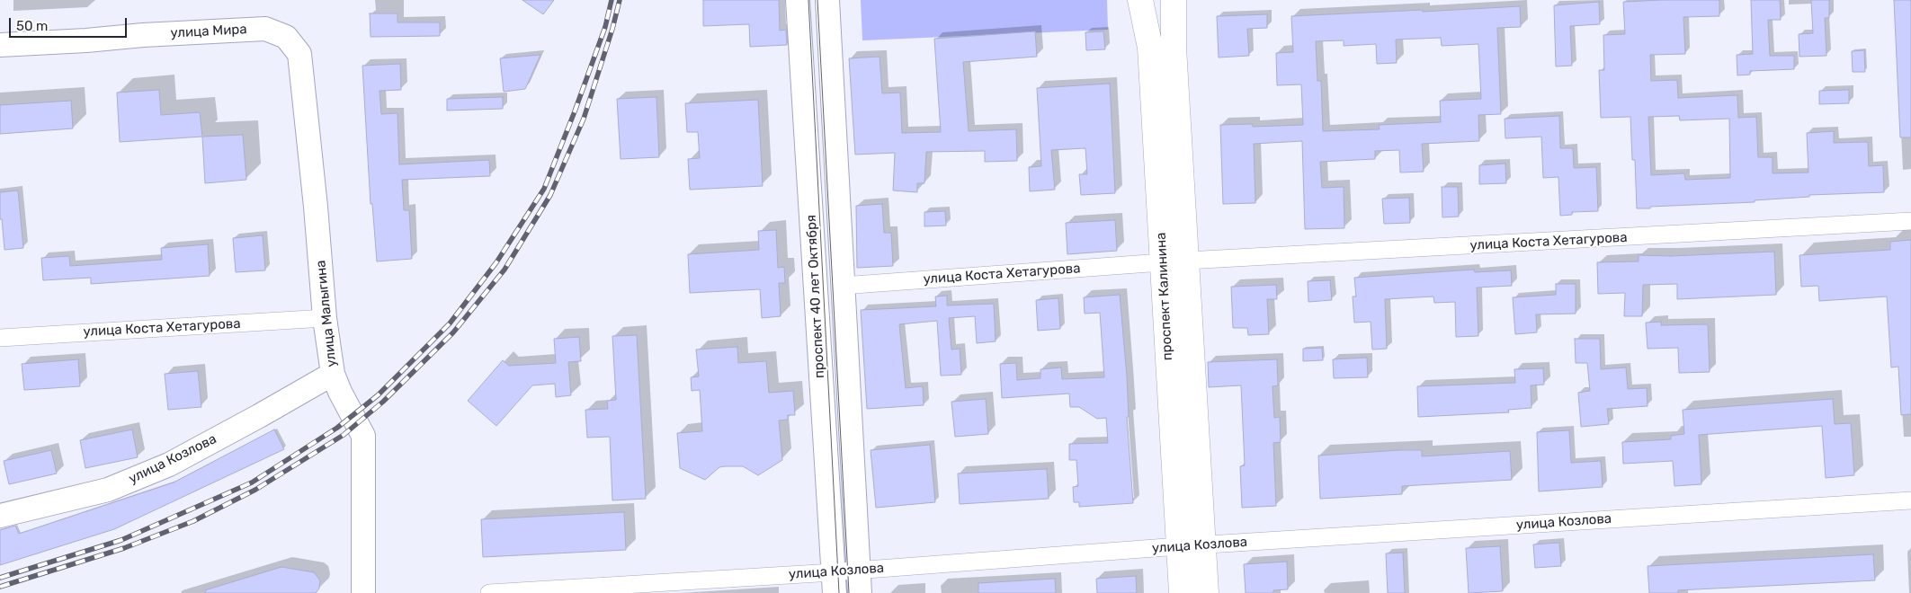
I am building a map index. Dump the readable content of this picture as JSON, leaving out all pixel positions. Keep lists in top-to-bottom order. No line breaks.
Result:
{"streets":{"main road":["проспект Калинина"],"street":["улица Мира","улица Коста Хетагурова","проспект 40 лет Октября","улица Малыгина","улица Козлова"]},"crossings":[["улица Мира","улица Малыгина"],["улица Коста Хетагурова","проспект 40 лет Октября"],["улица Коста Хетагурова","проспект Калинина"],["улица Коста Хетагурова","улица Малыгина"],["проспект 40 лет Октября","улица Козлова"],["проспект Калинина","улица Козлова"],["улица Малыгина","улица Козлова"]],"scale_bar":"50 m"}
